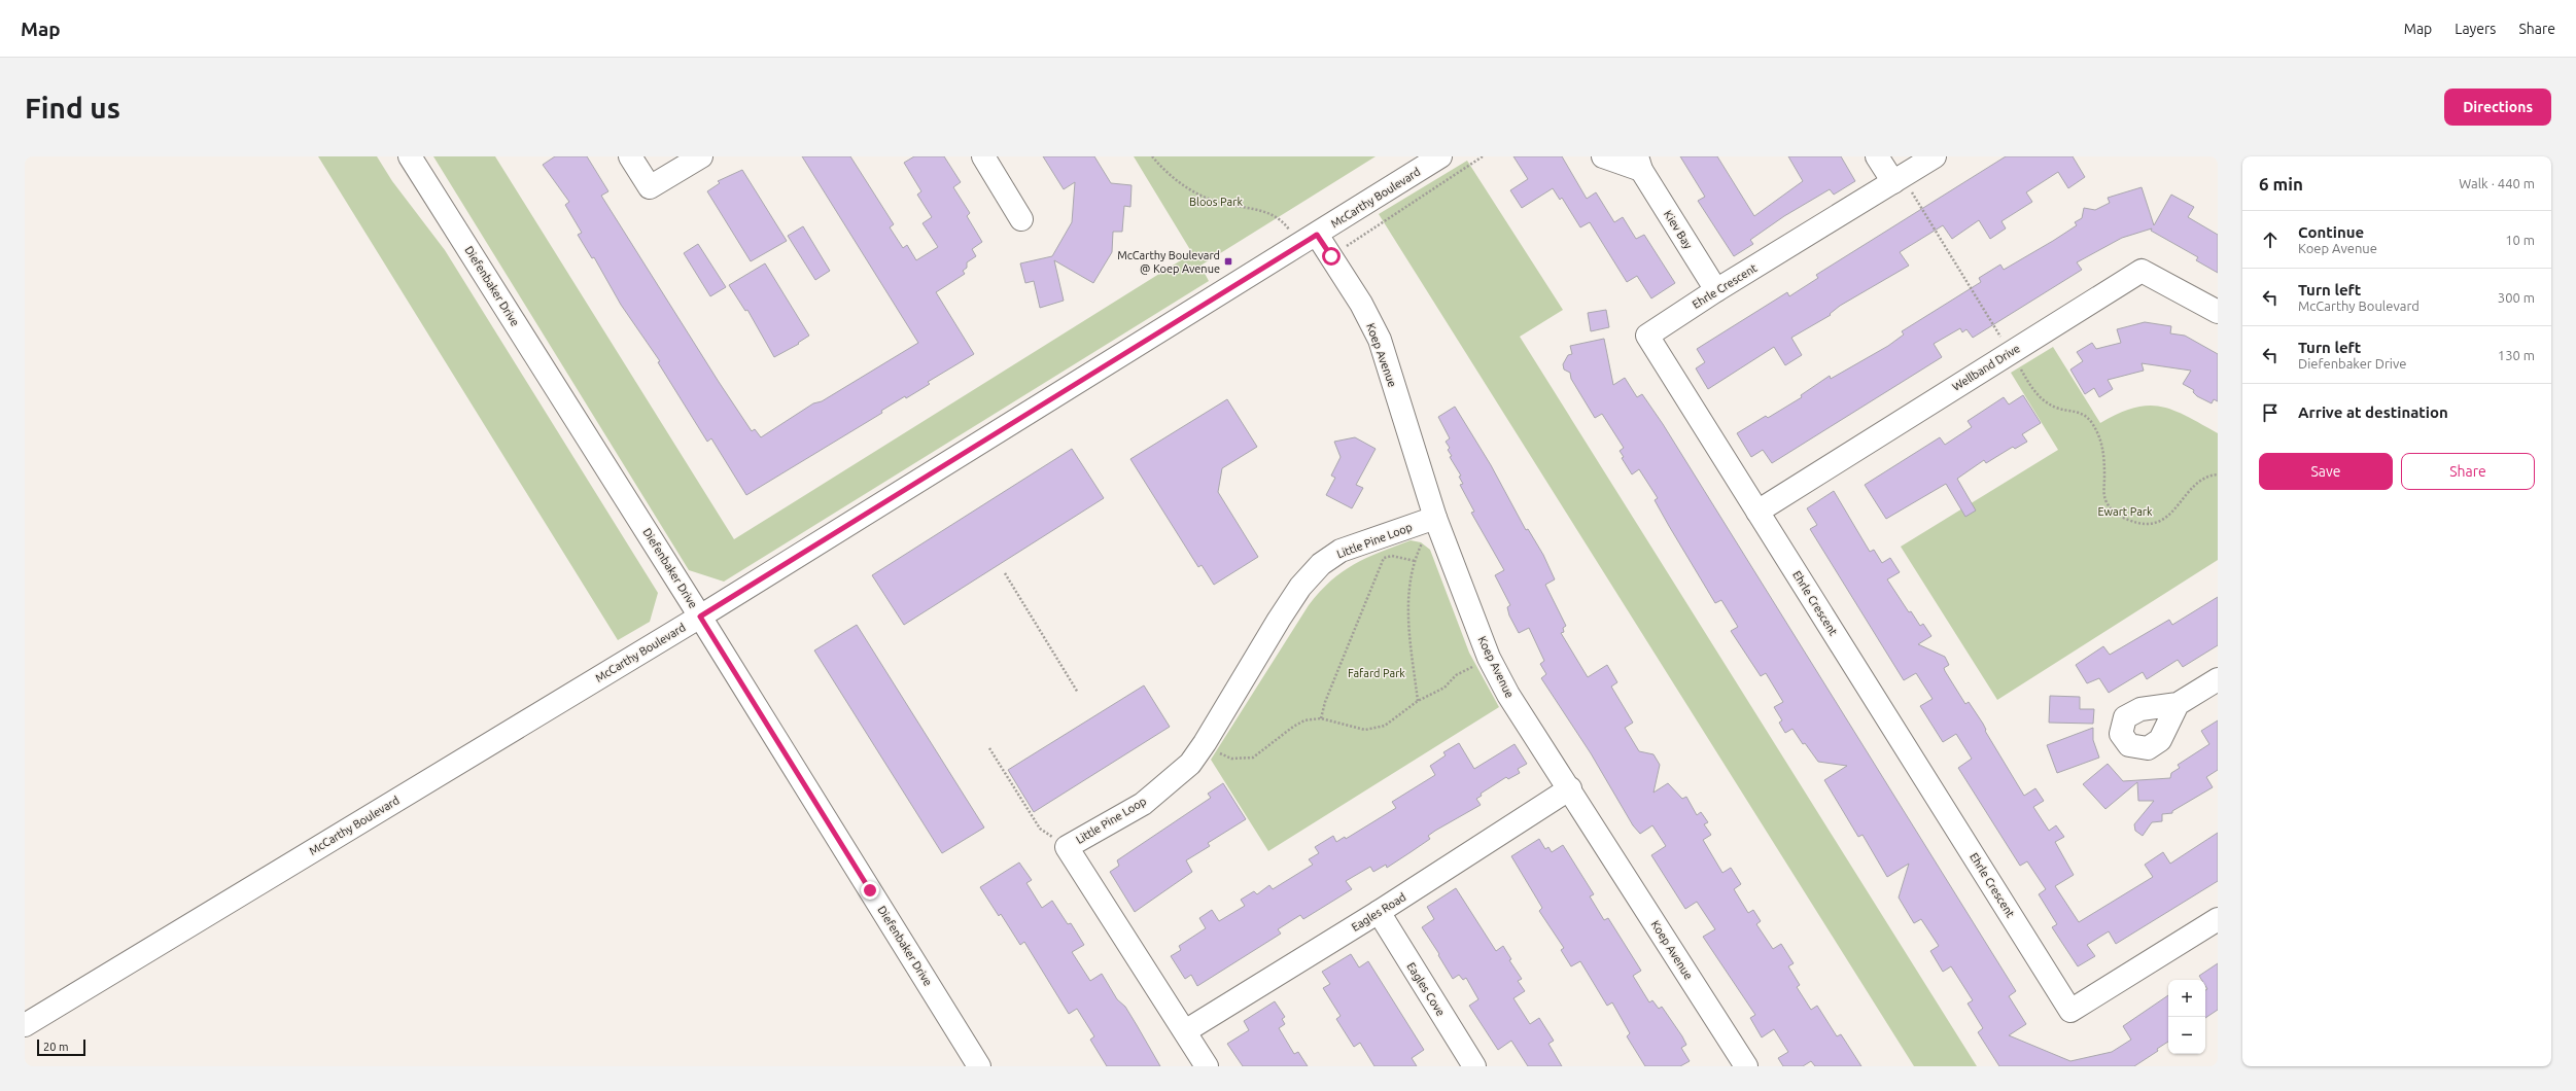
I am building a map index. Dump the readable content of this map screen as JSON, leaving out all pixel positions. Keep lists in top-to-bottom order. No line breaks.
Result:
{"streets":{"street":["McCarthy Boulevard","Kiev Bay","Diefenbaker Drive","Ehrle Crescent","Koep Avenue","Wellband Drive","Little Pine Loop","Eagles Road","Eagles Cove"]},"crossings":[["McCarthy Boulevard","Diefenbaker Drive"],["McCarthy Boulevard","Koep Avenue"],["Kiev Bay","Ehrle Crescent"],["Ehrle Crescent","Wellband Drive"],["Koep Avenue","Little Pine Loop"],["Koep Avenue","Eagles Road"],["Little Pine Loop","Eagles Road"],["Eagles Road","Eagles Cove"]],"parks":["Bloos Park","Ewart Park","Fafard Park"],"places":{"transit":["McCarthy Boulevard @ Koep Avenue"]},"scale_bar":"20 m","page":{"header":"Map","nav":["Map","Layers","Share"],"buttons":["Directions",["Save","Share"]],"title":"Find us","heading":["6 min","Walk · 440 m"],"list":[["Continue","Koep Avenue","10 m"],["Turn left","McCarthy Boulevard","300 m"],["Turn left","Diefenbaker Drive","130 m"],"Arrive at destination"],"map_buttons":["+","−"],"scale":"20 m"}}
